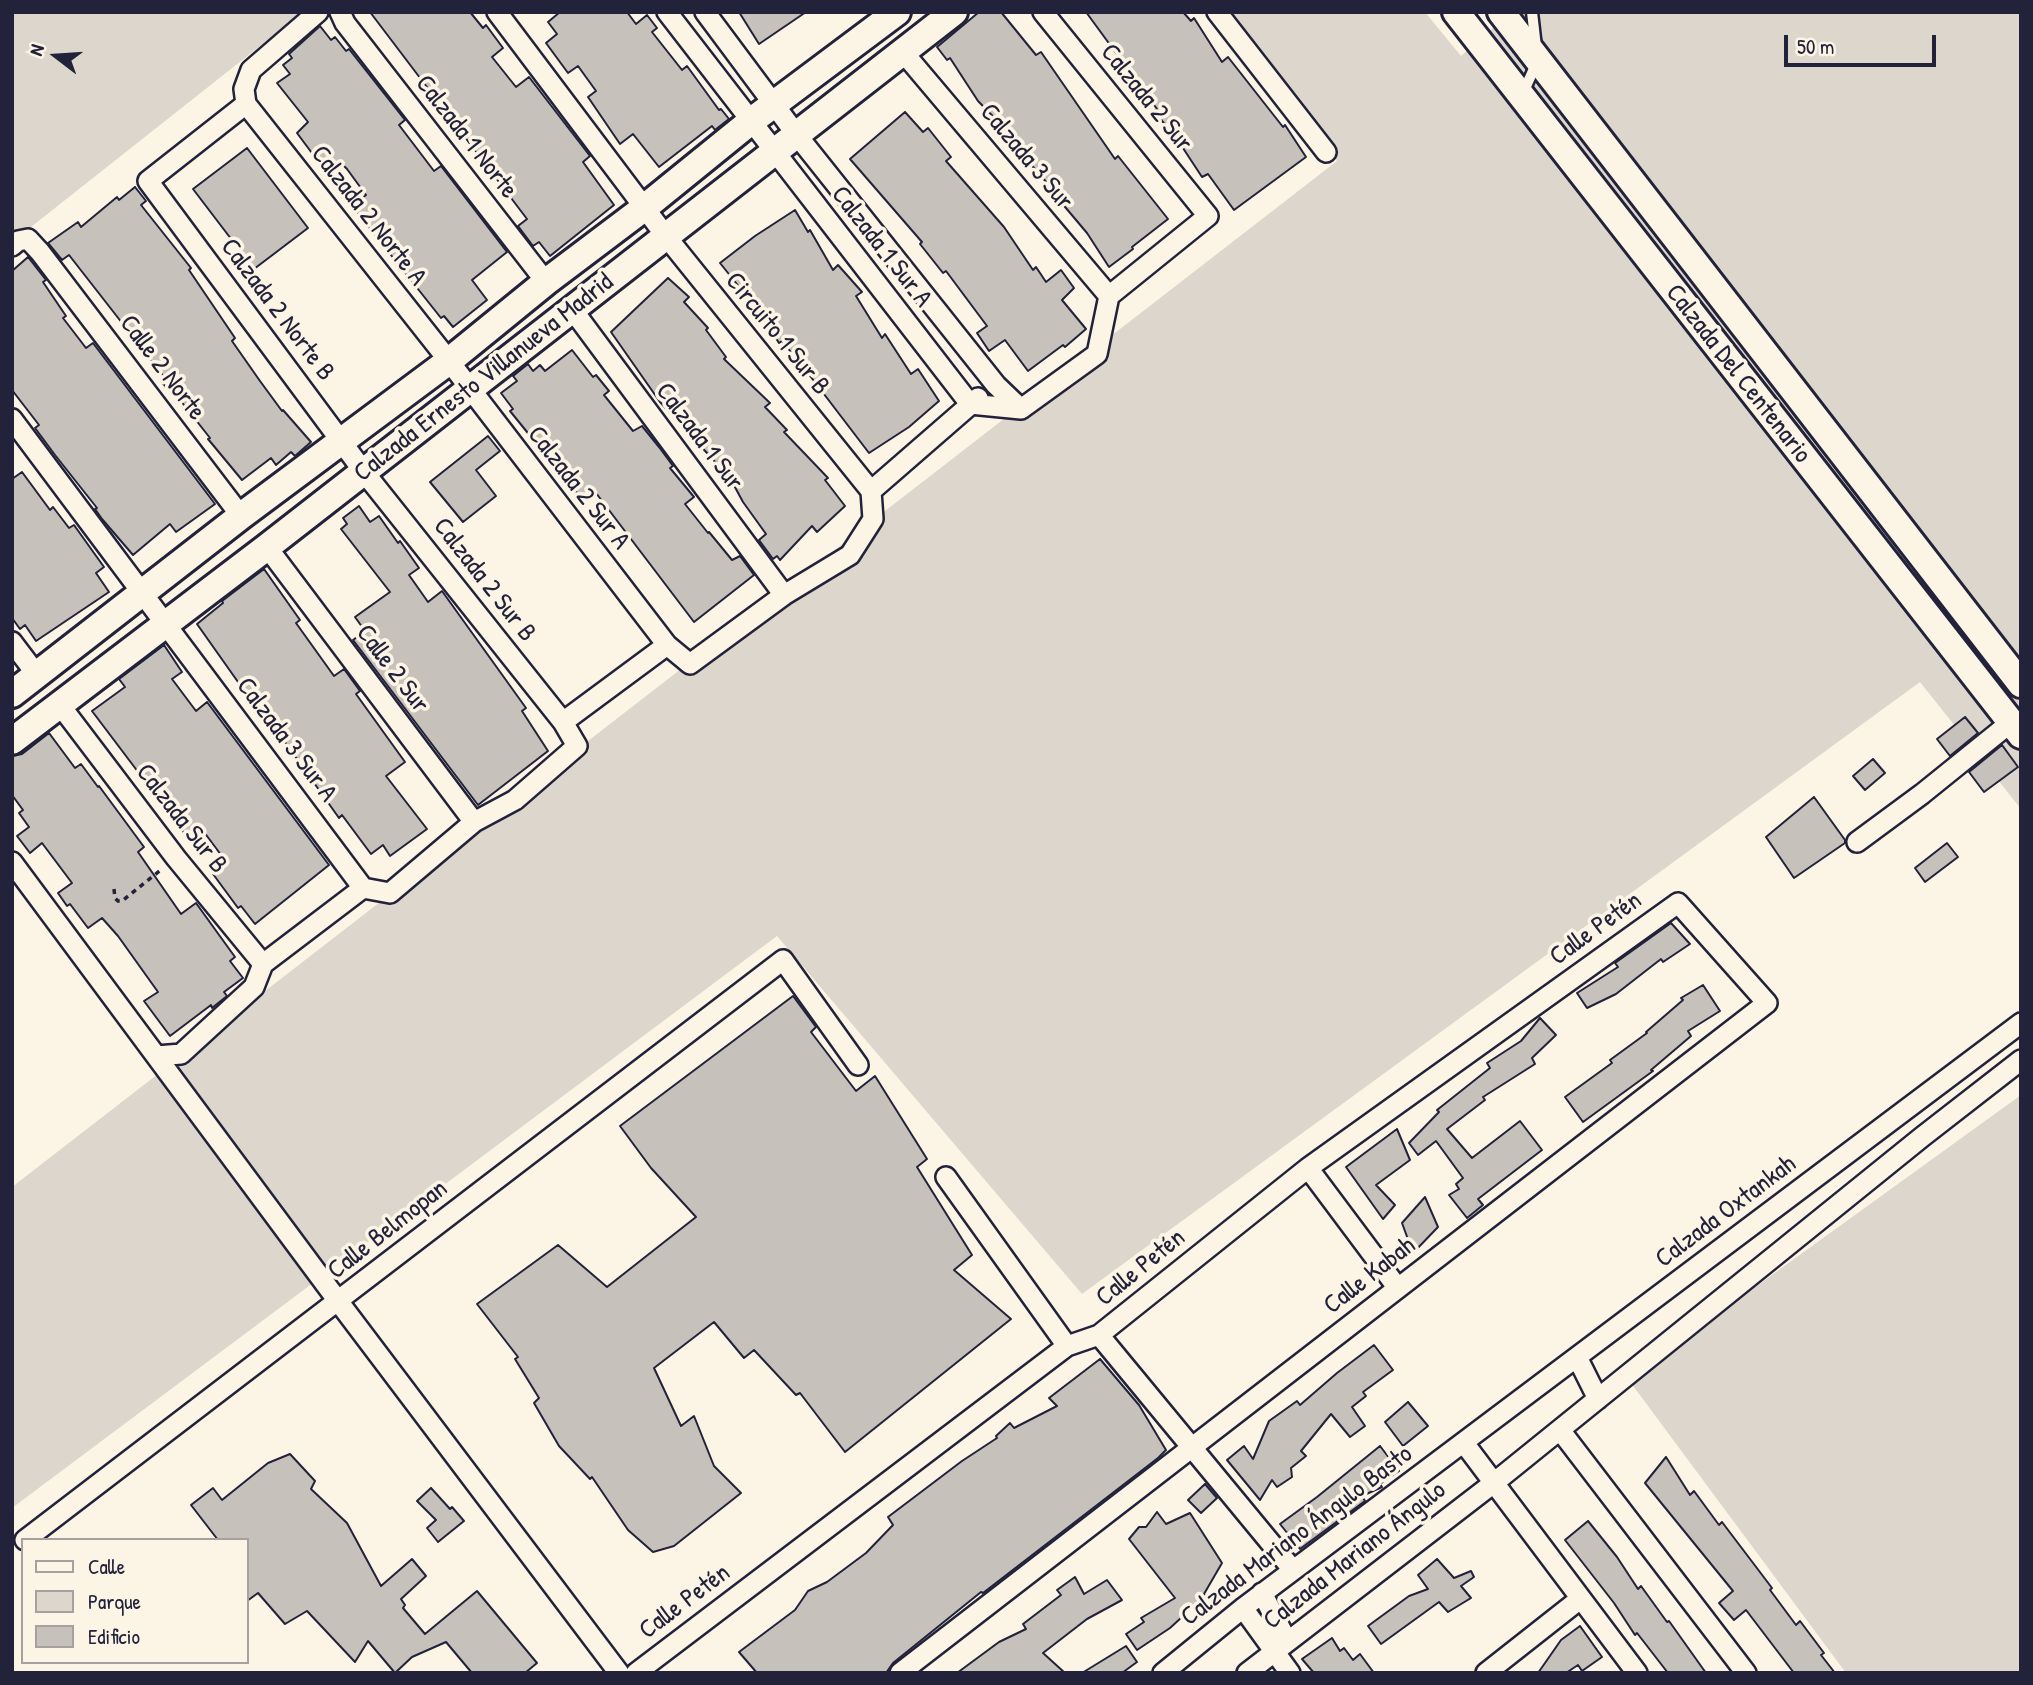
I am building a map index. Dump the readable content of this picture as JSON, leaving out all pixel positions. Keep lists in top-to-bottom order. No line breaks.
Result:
{"streets":{"street":["Calzada 2 Sur","Calzada 1 Norte","Calzada 3 Sur","Calzada 2 Norte A","Calzada 1 Sur A","Calzada 2 Norte B","Circuito 1 Sur B","Calle 2 Norte","Calzada Del Centenario","Calzada Ernesto Villanueva Madrid","Calzada 1 Sur","Calzada 2 Sur A","Calzada 2 Sur B","Calle 2 Sur","Calzada 3 Sur A","Calzada Sur B","Calle Petén","Calzada Oxtankah","Calle Belmopan","Calle Kabah","Calzada Mariano Ángulo Basto","Calzada Mariano Ángulo"]},"crossings":[["Calzada 2 Sur","Calzada 3 Sur"],["Calzada 1 Norte","Calzada Ernesto Villanueva Madrid"],["Calzada 3 Sur","Calzada Ernesto Villanueva Madrid"],["Calzada 2 Norte A","Calzada 2 Norte B"],["Calzada 2 Norte A","Calzada Ernesto Villanueva Madrid"],["Calzada 2 Norte A","Calzada 2 Sur A"],["Calzada 1 Sur A","Calzada Ernesto Villanueva Madrid"],["Calzada 2 Norte B","Calzada Ernesto Villanueva Madrid"],["Calzada 2 Norte B","Calzada 2 Sur B"],["Circuito 1 Sur B","Calzada Ernesto Villanueva Madrid"],["Calle 2 Norte","Calzada Ernesto Villanueva Madrid"],["Calzada Ernesto Villanueva Madrid","Calzada 1 Sur"],["Calzada Ernesto Villanueva Madrid","Calzada 2 Sur A"],["Calzada Ernesto Villanueva Madrid","Calzada 2 Sur B"],["Calzada Ernesto Villanueva Madrid","Calle 2 Sur"],["Calzada Ernesto Villanueva Madrid","Calzada 3 Sur A"],["Calzada Ernesto Villanueva Madrid","Calzada Sur B"],["Calle Petén","Calle Kabah"],["Calzada Oxtankah","Calzada Mariano Ángulo Basto"]],"legend":["Calle","Parque","Edificio"],"scale_bar":"50 m","north":"left"}
